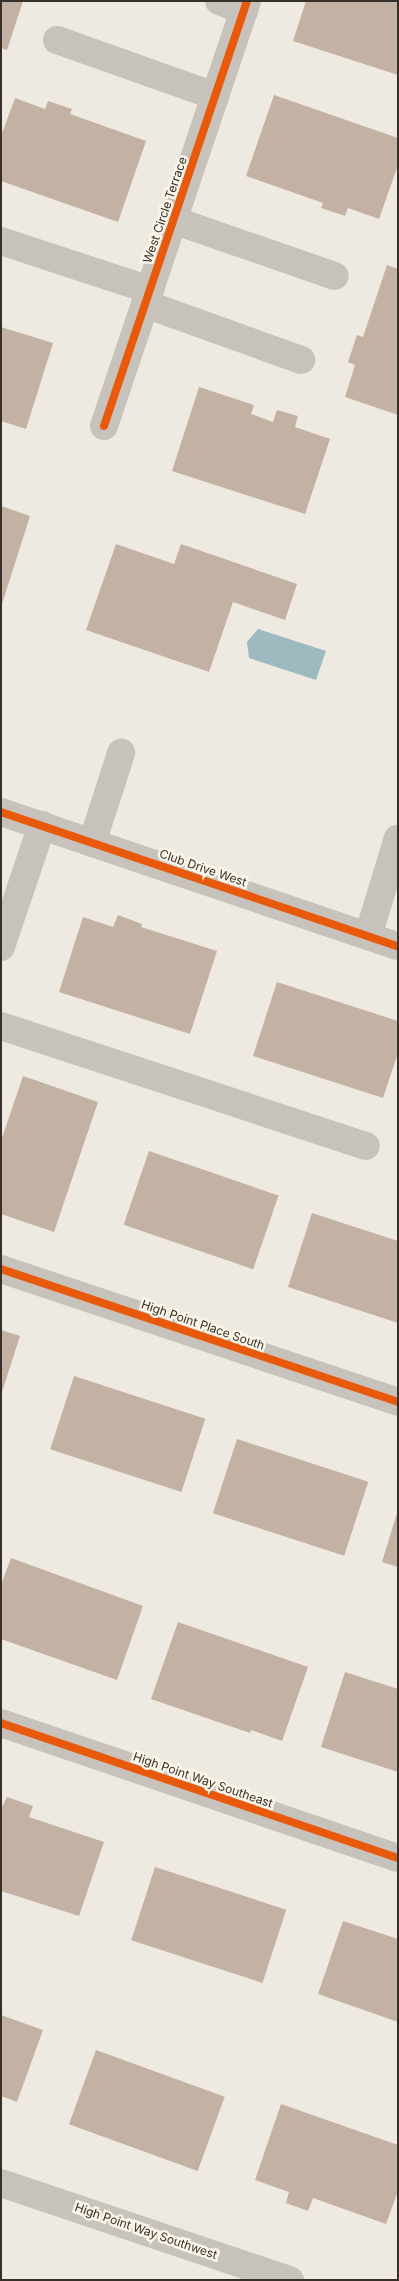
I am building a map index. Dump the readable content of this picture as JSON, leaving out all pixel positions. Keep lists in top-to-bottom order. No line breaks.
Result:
{"streets":{"street":["West Circle Terrace","Club Drive West","High Point Place South","High Point Way Southeast","High Point Way Southwest"]}}
